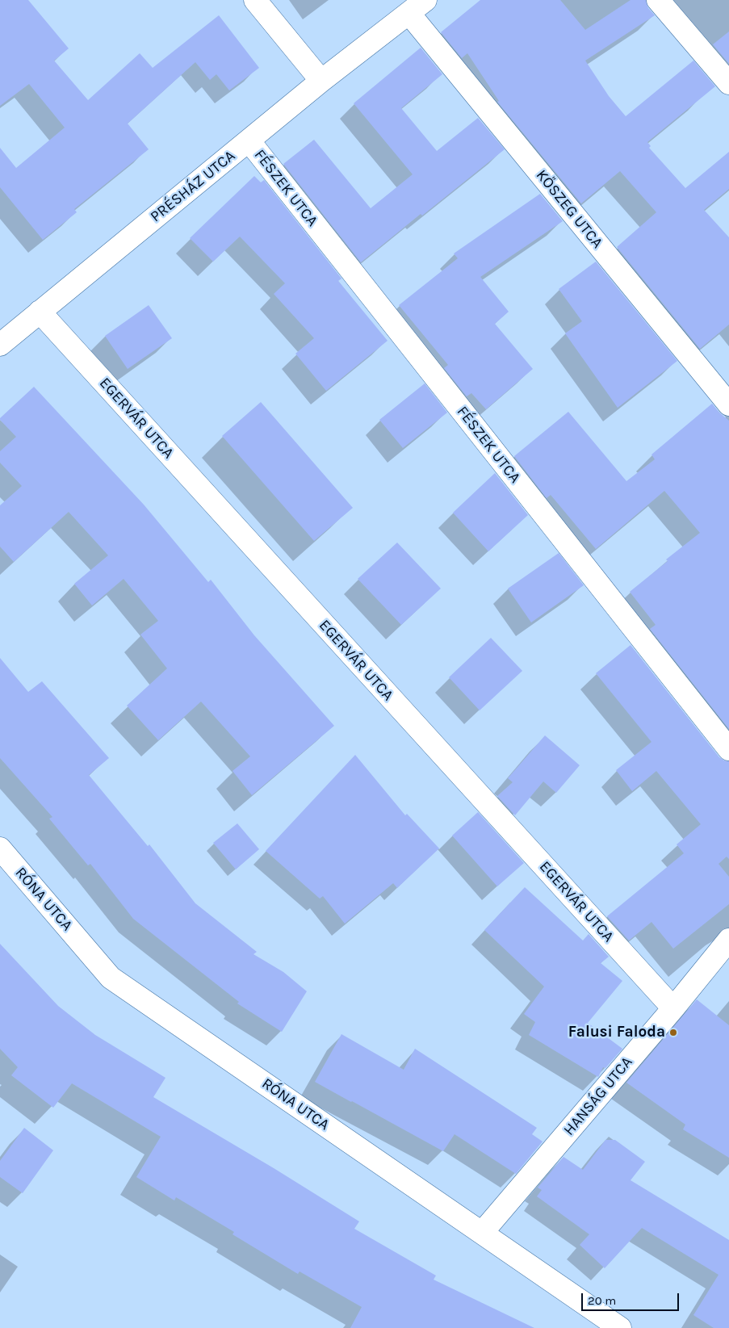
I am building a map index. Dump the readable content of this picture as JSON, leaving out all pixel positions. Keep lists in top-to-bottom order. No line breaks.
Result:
{"streets":{"street":["PRÉSHÁZ UTCA","FÉSZEK UTCA","KŐSZEG UTCA","EGERVÁR UTCA","RÓNA UTCA","HANSÁG UTCA"]},"crossings":[["PRÉSHÁZ UTCA","FÉSZEK UTCA"],["PRÉSHÁZ UTCA","KŐSZEG UTCA"],["PRÉSHÁZ UTCA","EGERVÁR UTCA"],["EGERVÁR UTCA","HANSÁG UTCA"],["RÓNA UTCA","HANSÁG UTCA"]],"places":["Falusi Faloda"],"scale_bar":"20 m"}
